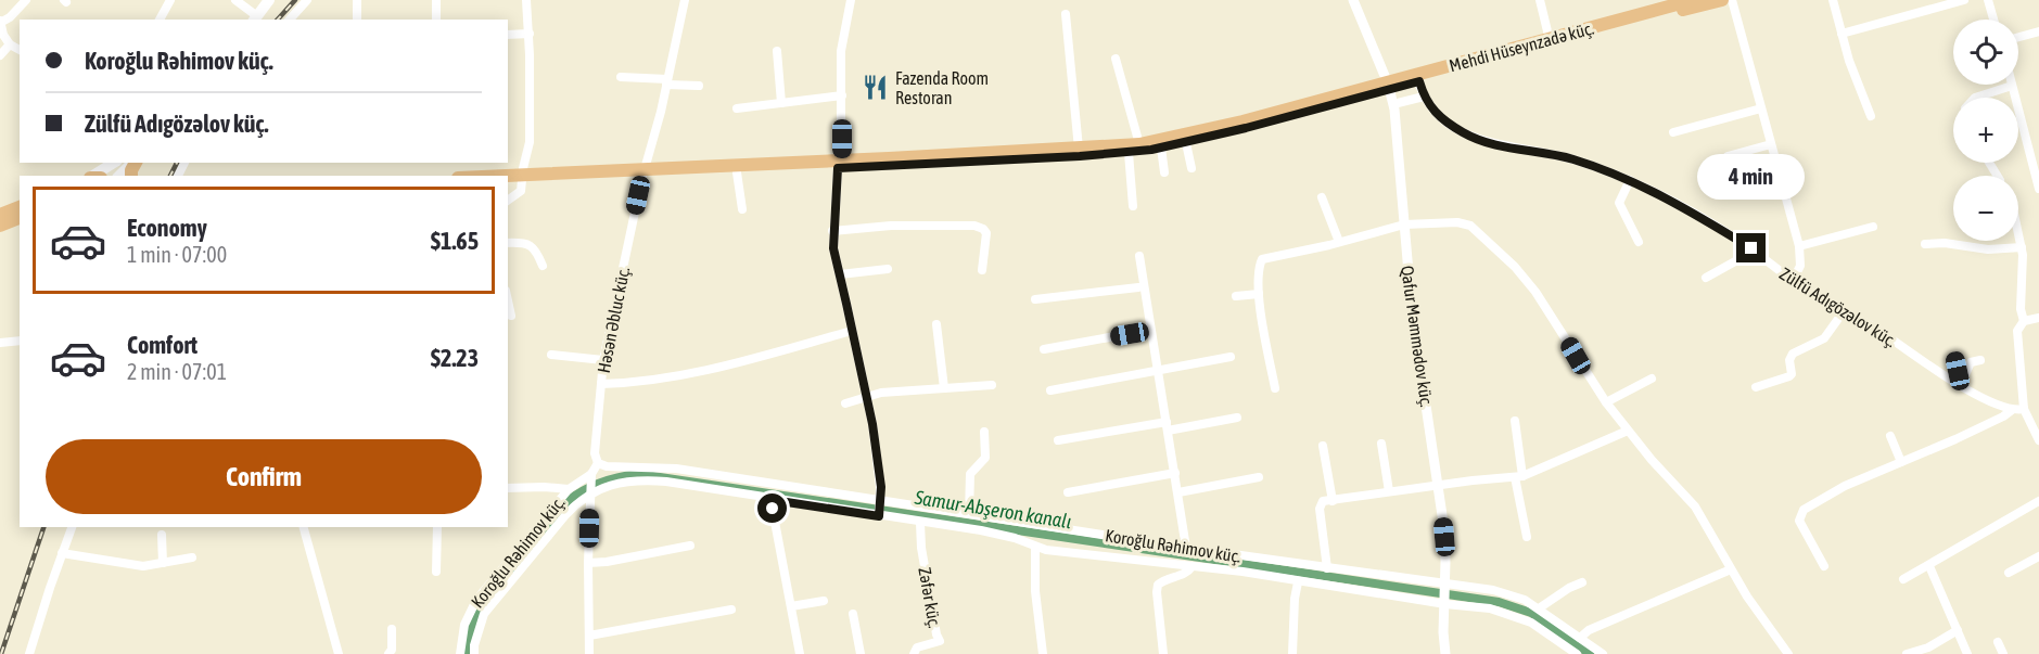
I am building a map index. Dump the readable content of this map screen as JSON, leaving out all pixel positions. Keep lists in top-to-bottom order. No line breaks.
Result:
{"streets":{"main road":["Mehdi Hüseynzadə küç."],"street":["Zülfü Adıgözəlov küç.","Həsən Əbluc küç.","Qafur Məmmədov küç.","Koroğlu Rəhimov küç.","Zəfər küç."]},"crossings":[["Mehdi Hüseynzadə küç.","Zülfü Adıgözəlov küç."],["Mehdi Hüseynzadə küç.","Həsən Əbluc küç."],["Mehdi Hüseynzadə küç.","Qafur Məmmədov küç."],["Həsən Əbluc küç.","Koroğlu Rəhimov küç."],["Qafur Məmmədov küç.","Koroğlu Rəhimov küç."],["Koroğlu Rəhimov küç.","Zəfər küç."]],"water":["Samur-Abşeron kanalı"],"places":{"restaurant":["Fazenda Room Restoran"]},"page":{"map_buttons":["+","−"],"banner":["Koroğlu Rəhimov küç.","Zülfü Adıgözəlov küç."],"bubble":"4 min","list":[{"name":"Economy","note":"1 min · 07:00","value":"$1.65"},{"name":"Comfort","note":"2 min · 07:01","value":"$2.23"}],"buttons":"Confirm"}}
